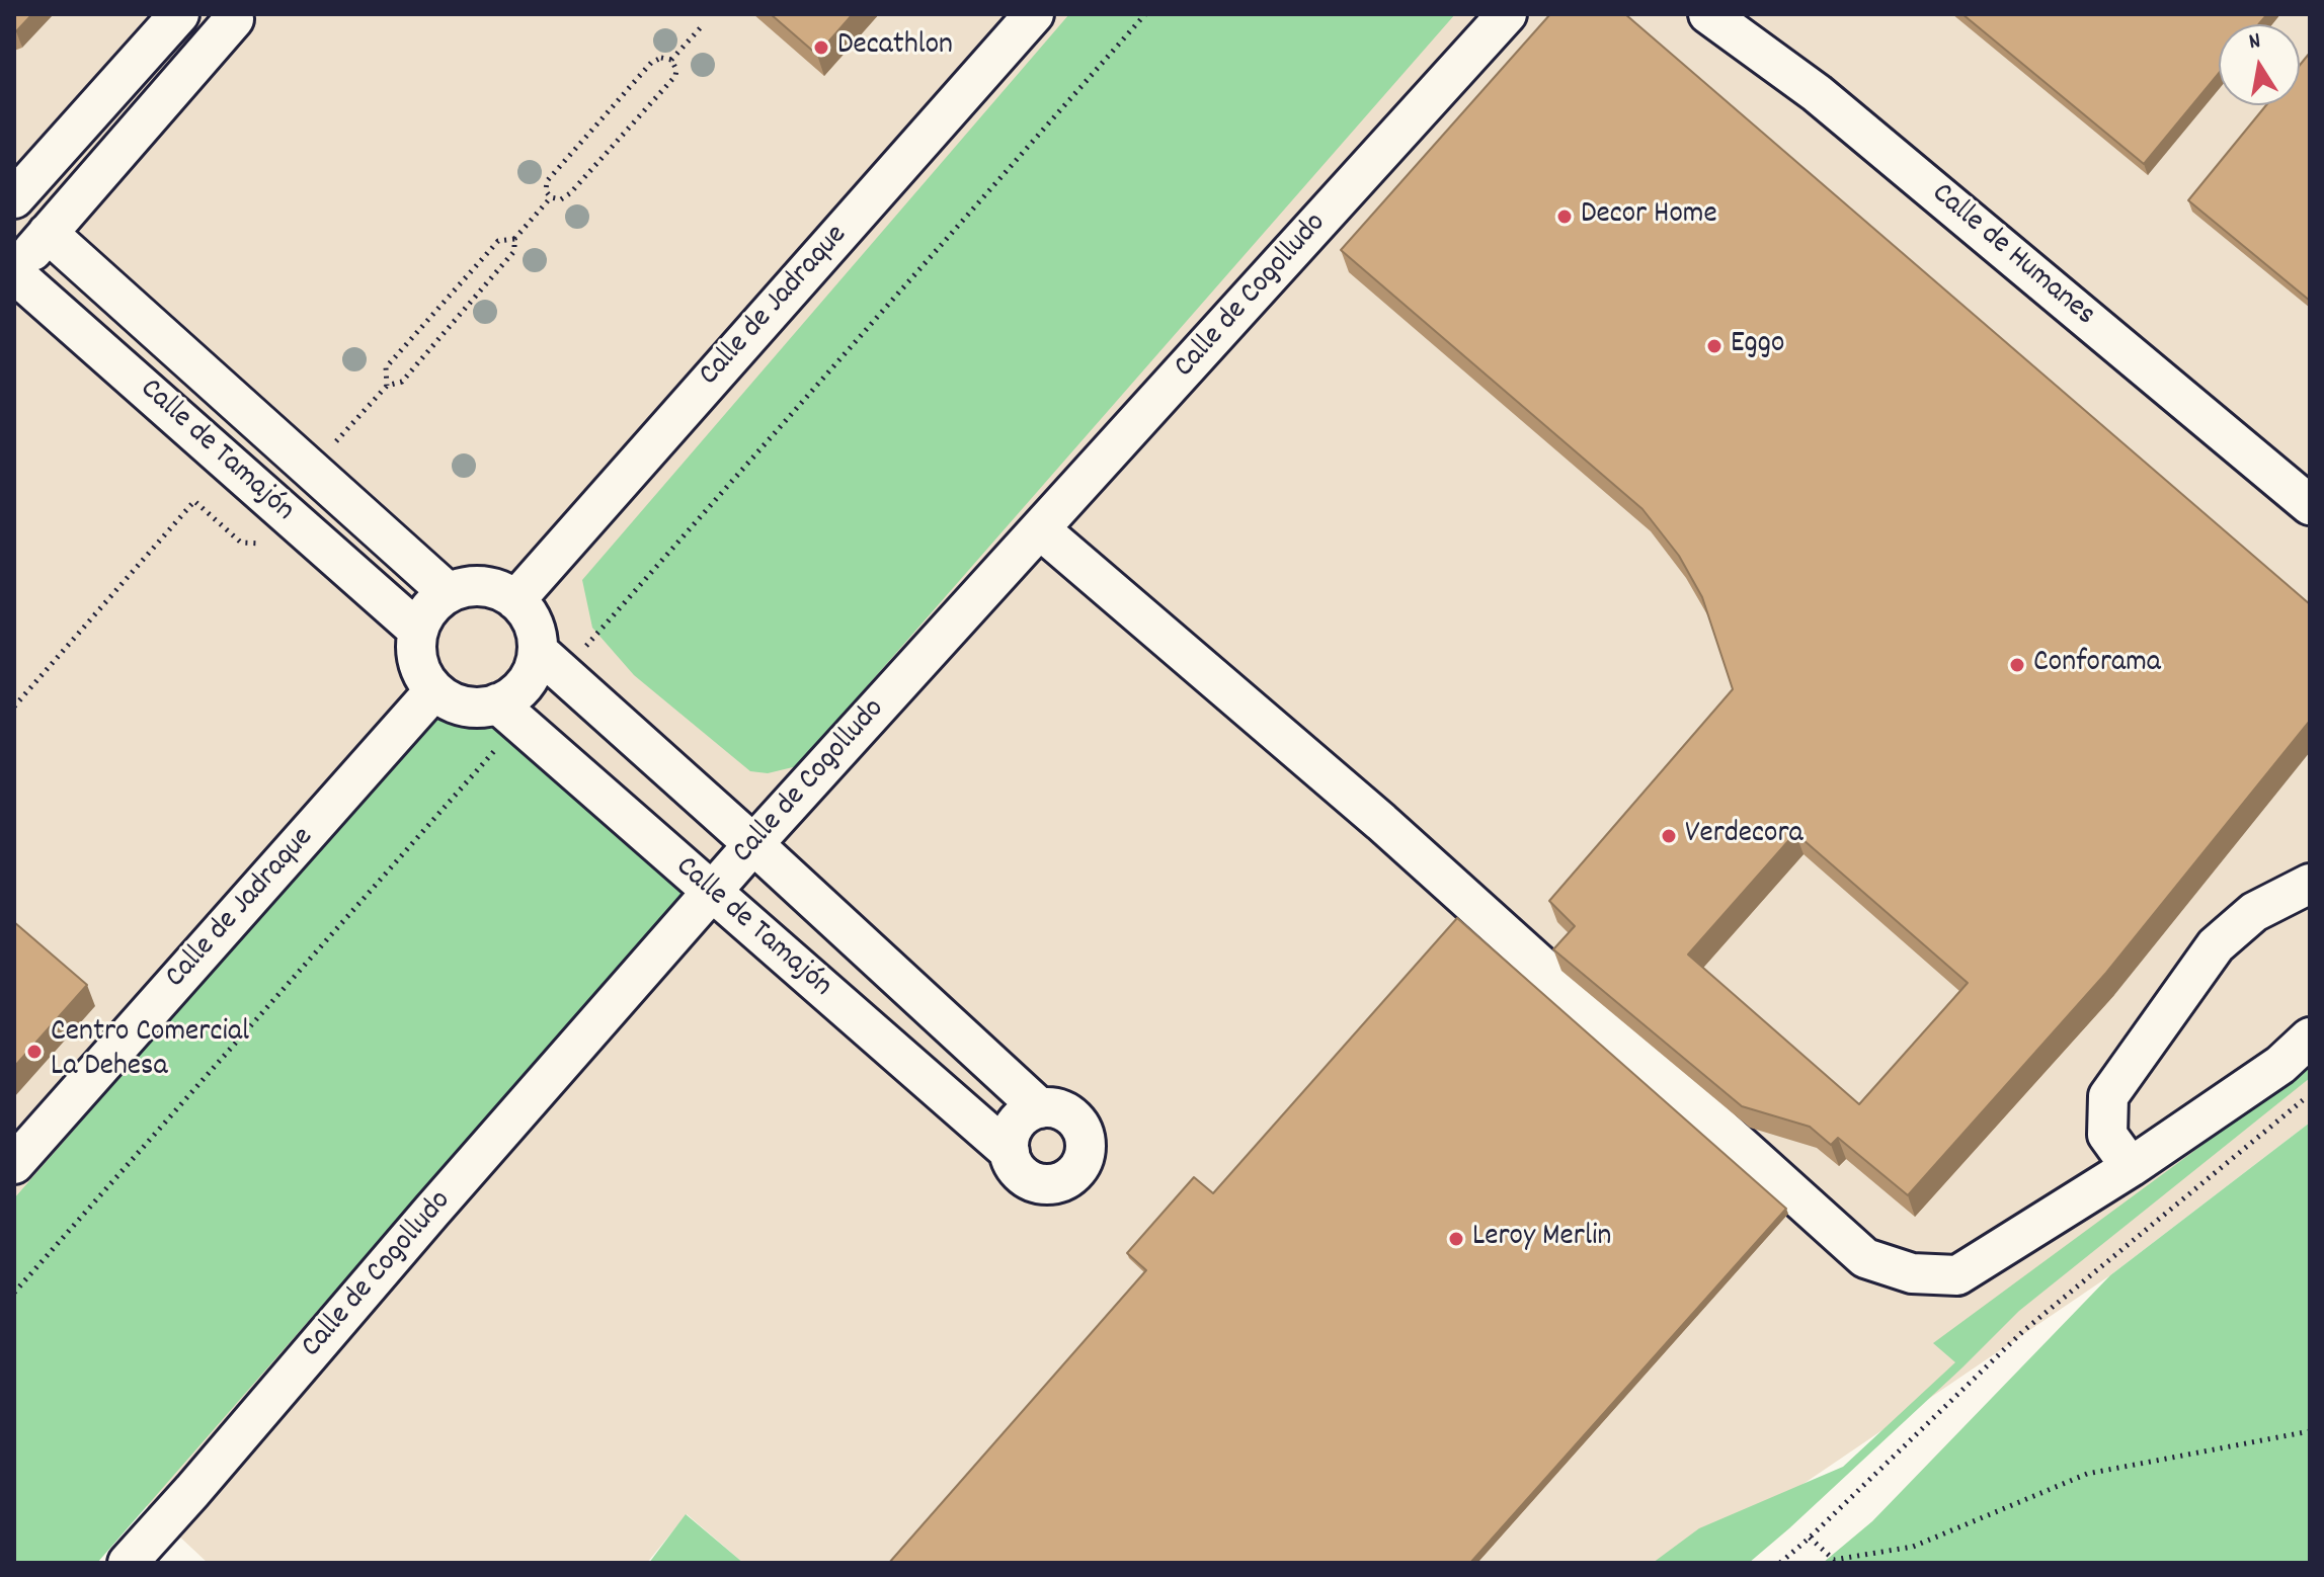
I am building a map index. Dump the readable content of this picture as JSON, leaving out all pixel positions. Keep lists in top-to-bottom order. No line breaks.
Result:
{"streets":{"street":["Calle de Humanes","Calle de Cogolludo","Calle de Jadraque","Calle de Tamajón"]},"crossings":[["Calle de Cogolludo","Calle de Tamajón"],["Calle de Jadraque","Calle de Tamajón"]],"places":["Decathlon","Decor Home","Eggo","Conforama","Verdecora","Centro Comercial La Dehesa","Leroy Merlin"],"north":"top"}
